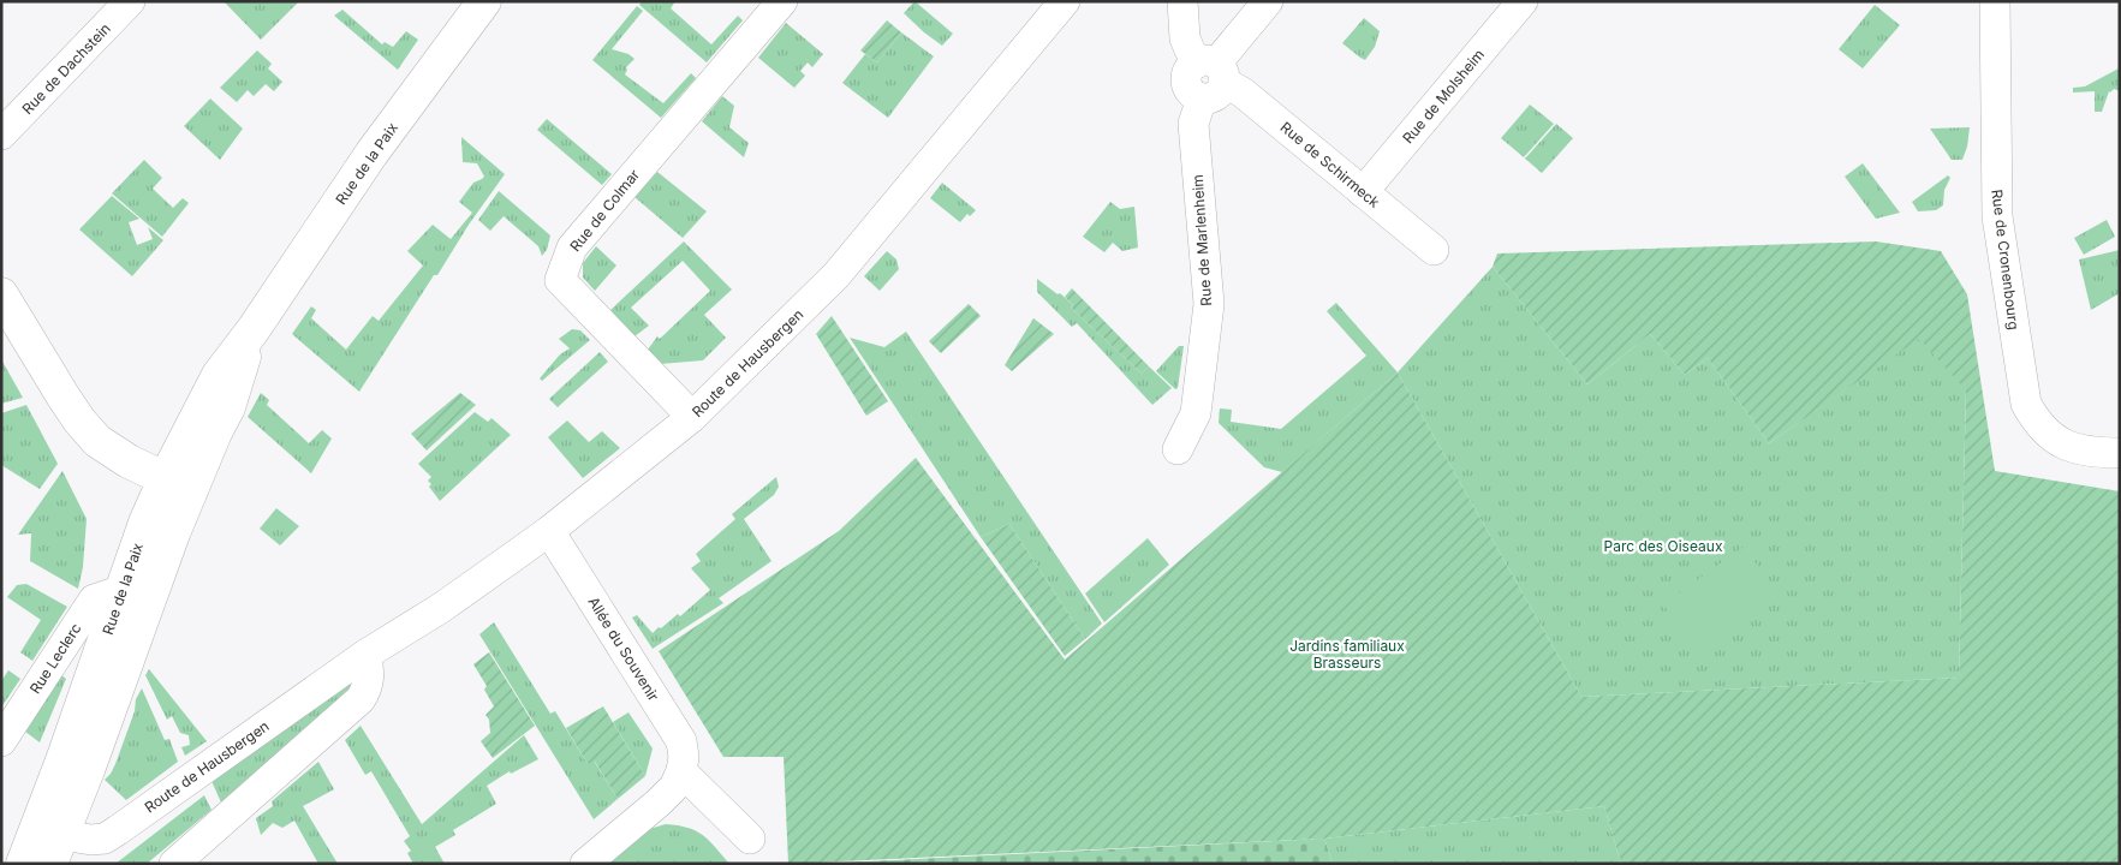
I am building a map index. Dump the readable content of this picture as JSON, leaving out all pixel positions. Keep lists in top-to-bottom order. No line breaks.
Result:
{"streets":{"street":["Rue de Dachstein","Rue de Molsheim","Rue de la Paix","Rue de Schirmeck","Rue de Colmar","Rue de Marlenheim","Rue de Cronenbourg","Route de Hausbergen","Allée du Souvenir","Rue Leclerc"]},"crossings":[["Rue de Molsheim","Rue de Schirmeck"],["Rue de la Paix","Route de Hausbergen"],["Rue de la Paix","Rue Leclerc"],["Rue de Schirmeck","Rue de Marlenheim"],["Rue de Colmar","Route de Hausbergen"],["Route de Hausbergen","Allée du Souvenir"]],"parks":["Parc des Oiseaux","Jardins familiaux Brasseurs"]}
